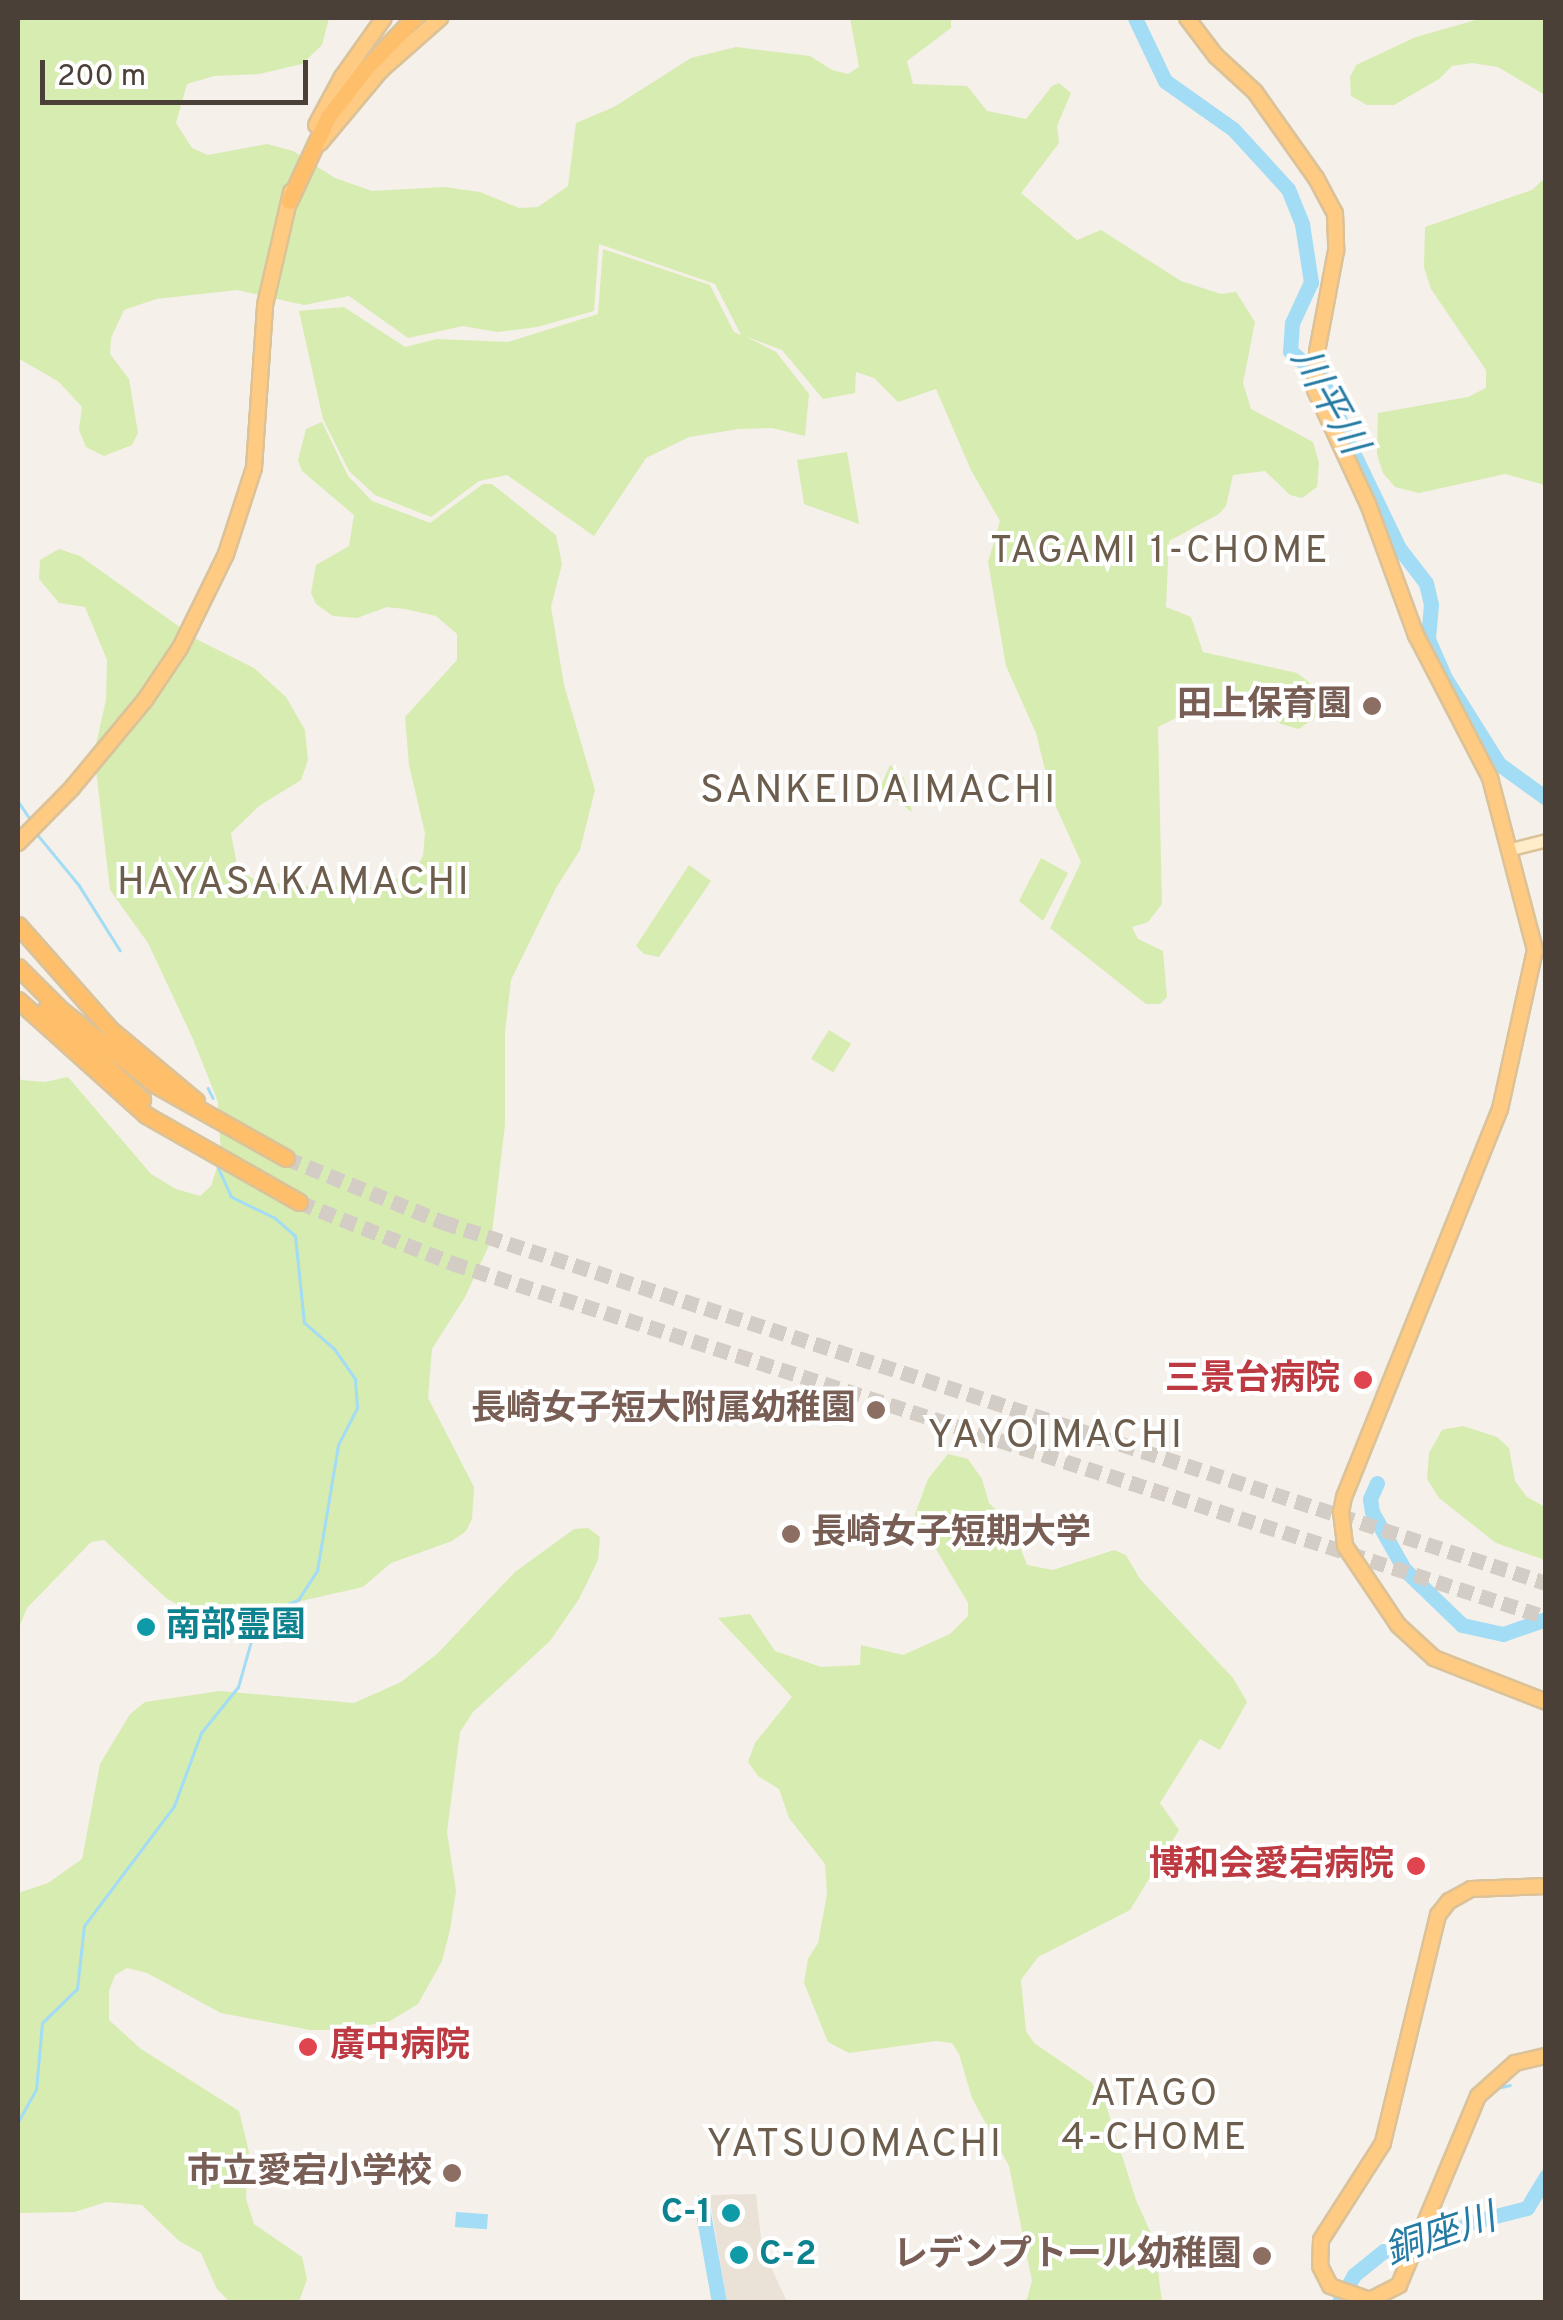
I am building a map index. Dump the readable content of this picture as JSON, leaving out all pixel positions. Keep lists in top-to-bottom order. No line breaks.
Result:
{"districts":["TAGAMI 1-CHOME","SANKEIDAIMACHI","HAYASAKAMACHI","YAYOIMACHI","ATAGO 4-CHOME","YATSUOMACHI"],"water":["川平川","銅座川"],"places":["田上保育園","三景台病院","長崎女子短大附属幼稚園","長崎女子短期大学","南部霊園","博和会愛宕病院","廣中病院","市立愛宕小学校","C-1","C-2","レデンプトール幼稚園"],"scale_bar":"200 m"}
